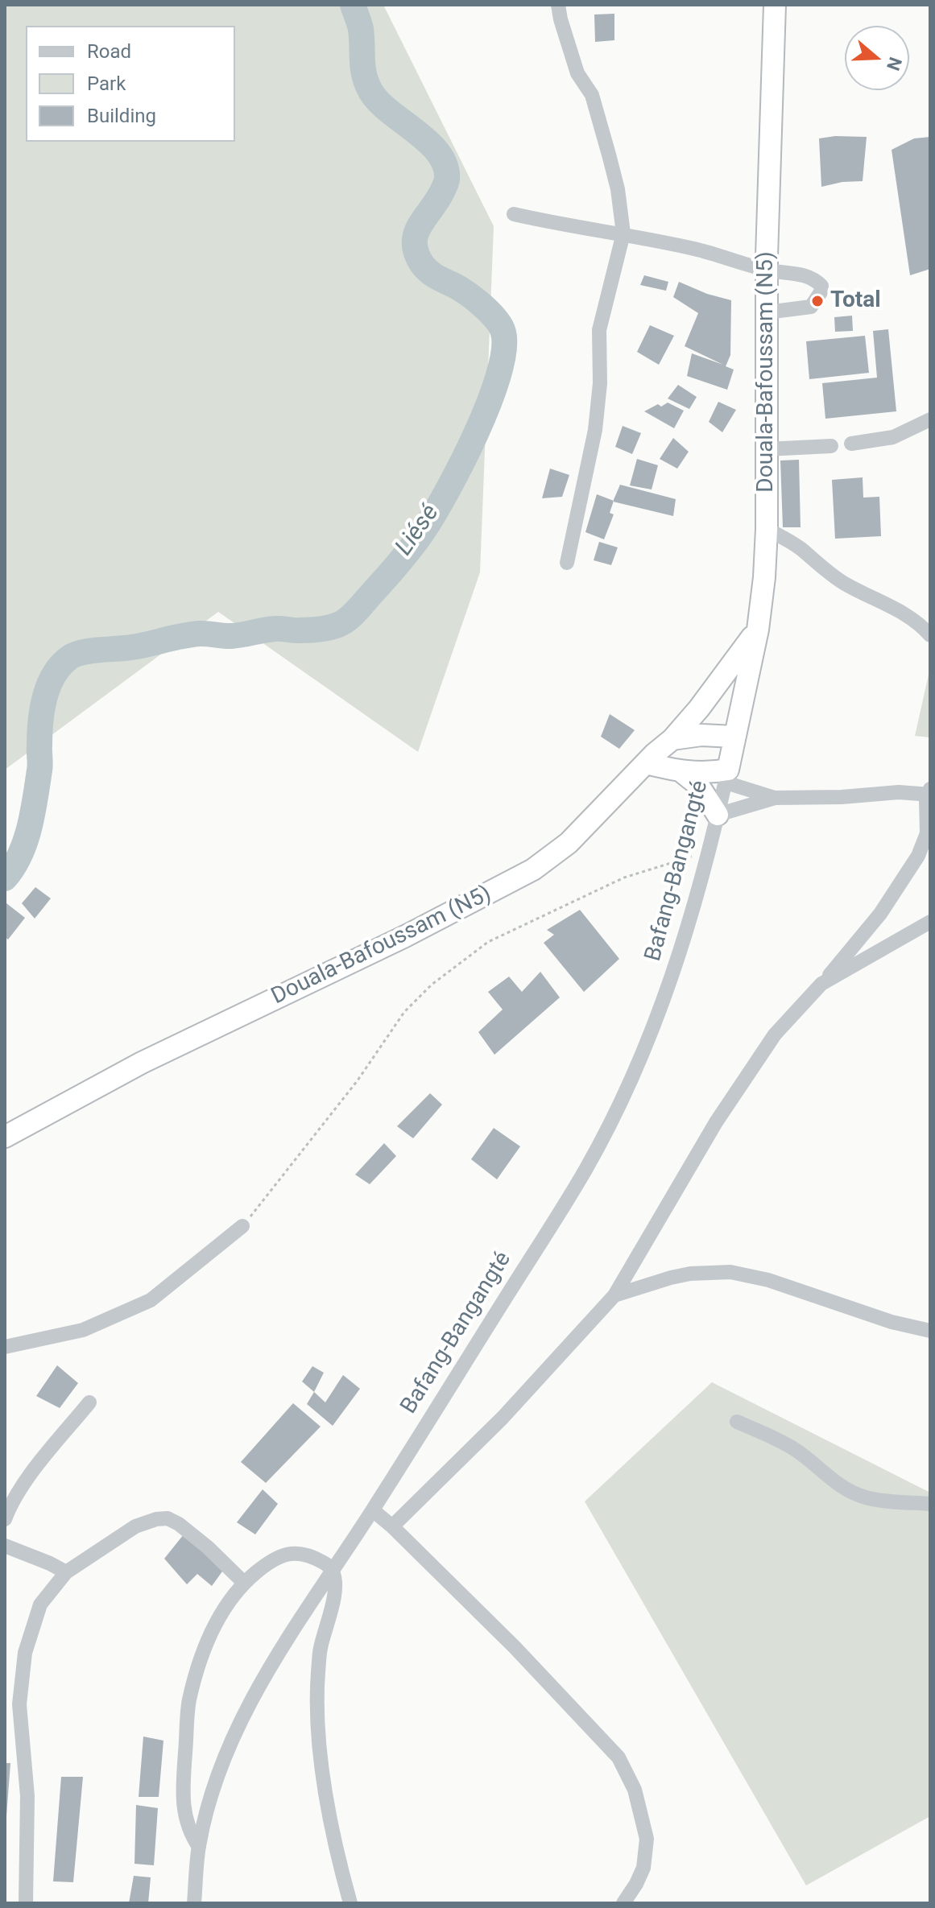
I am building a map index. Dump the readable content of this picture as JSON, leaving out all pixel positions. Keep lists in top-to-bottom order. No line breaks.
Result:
{"streets":{"highway":["Douala-Bafoussam (N5)"],"street":["Bafang-Bangangté"]},"crossings":[["Douala-Bafoussam (N5)","Bafang-Bangangté"]],"water":["Liésé"],"places":["Total"],"legend":["Road","Park","Building"],"north":"right"}
